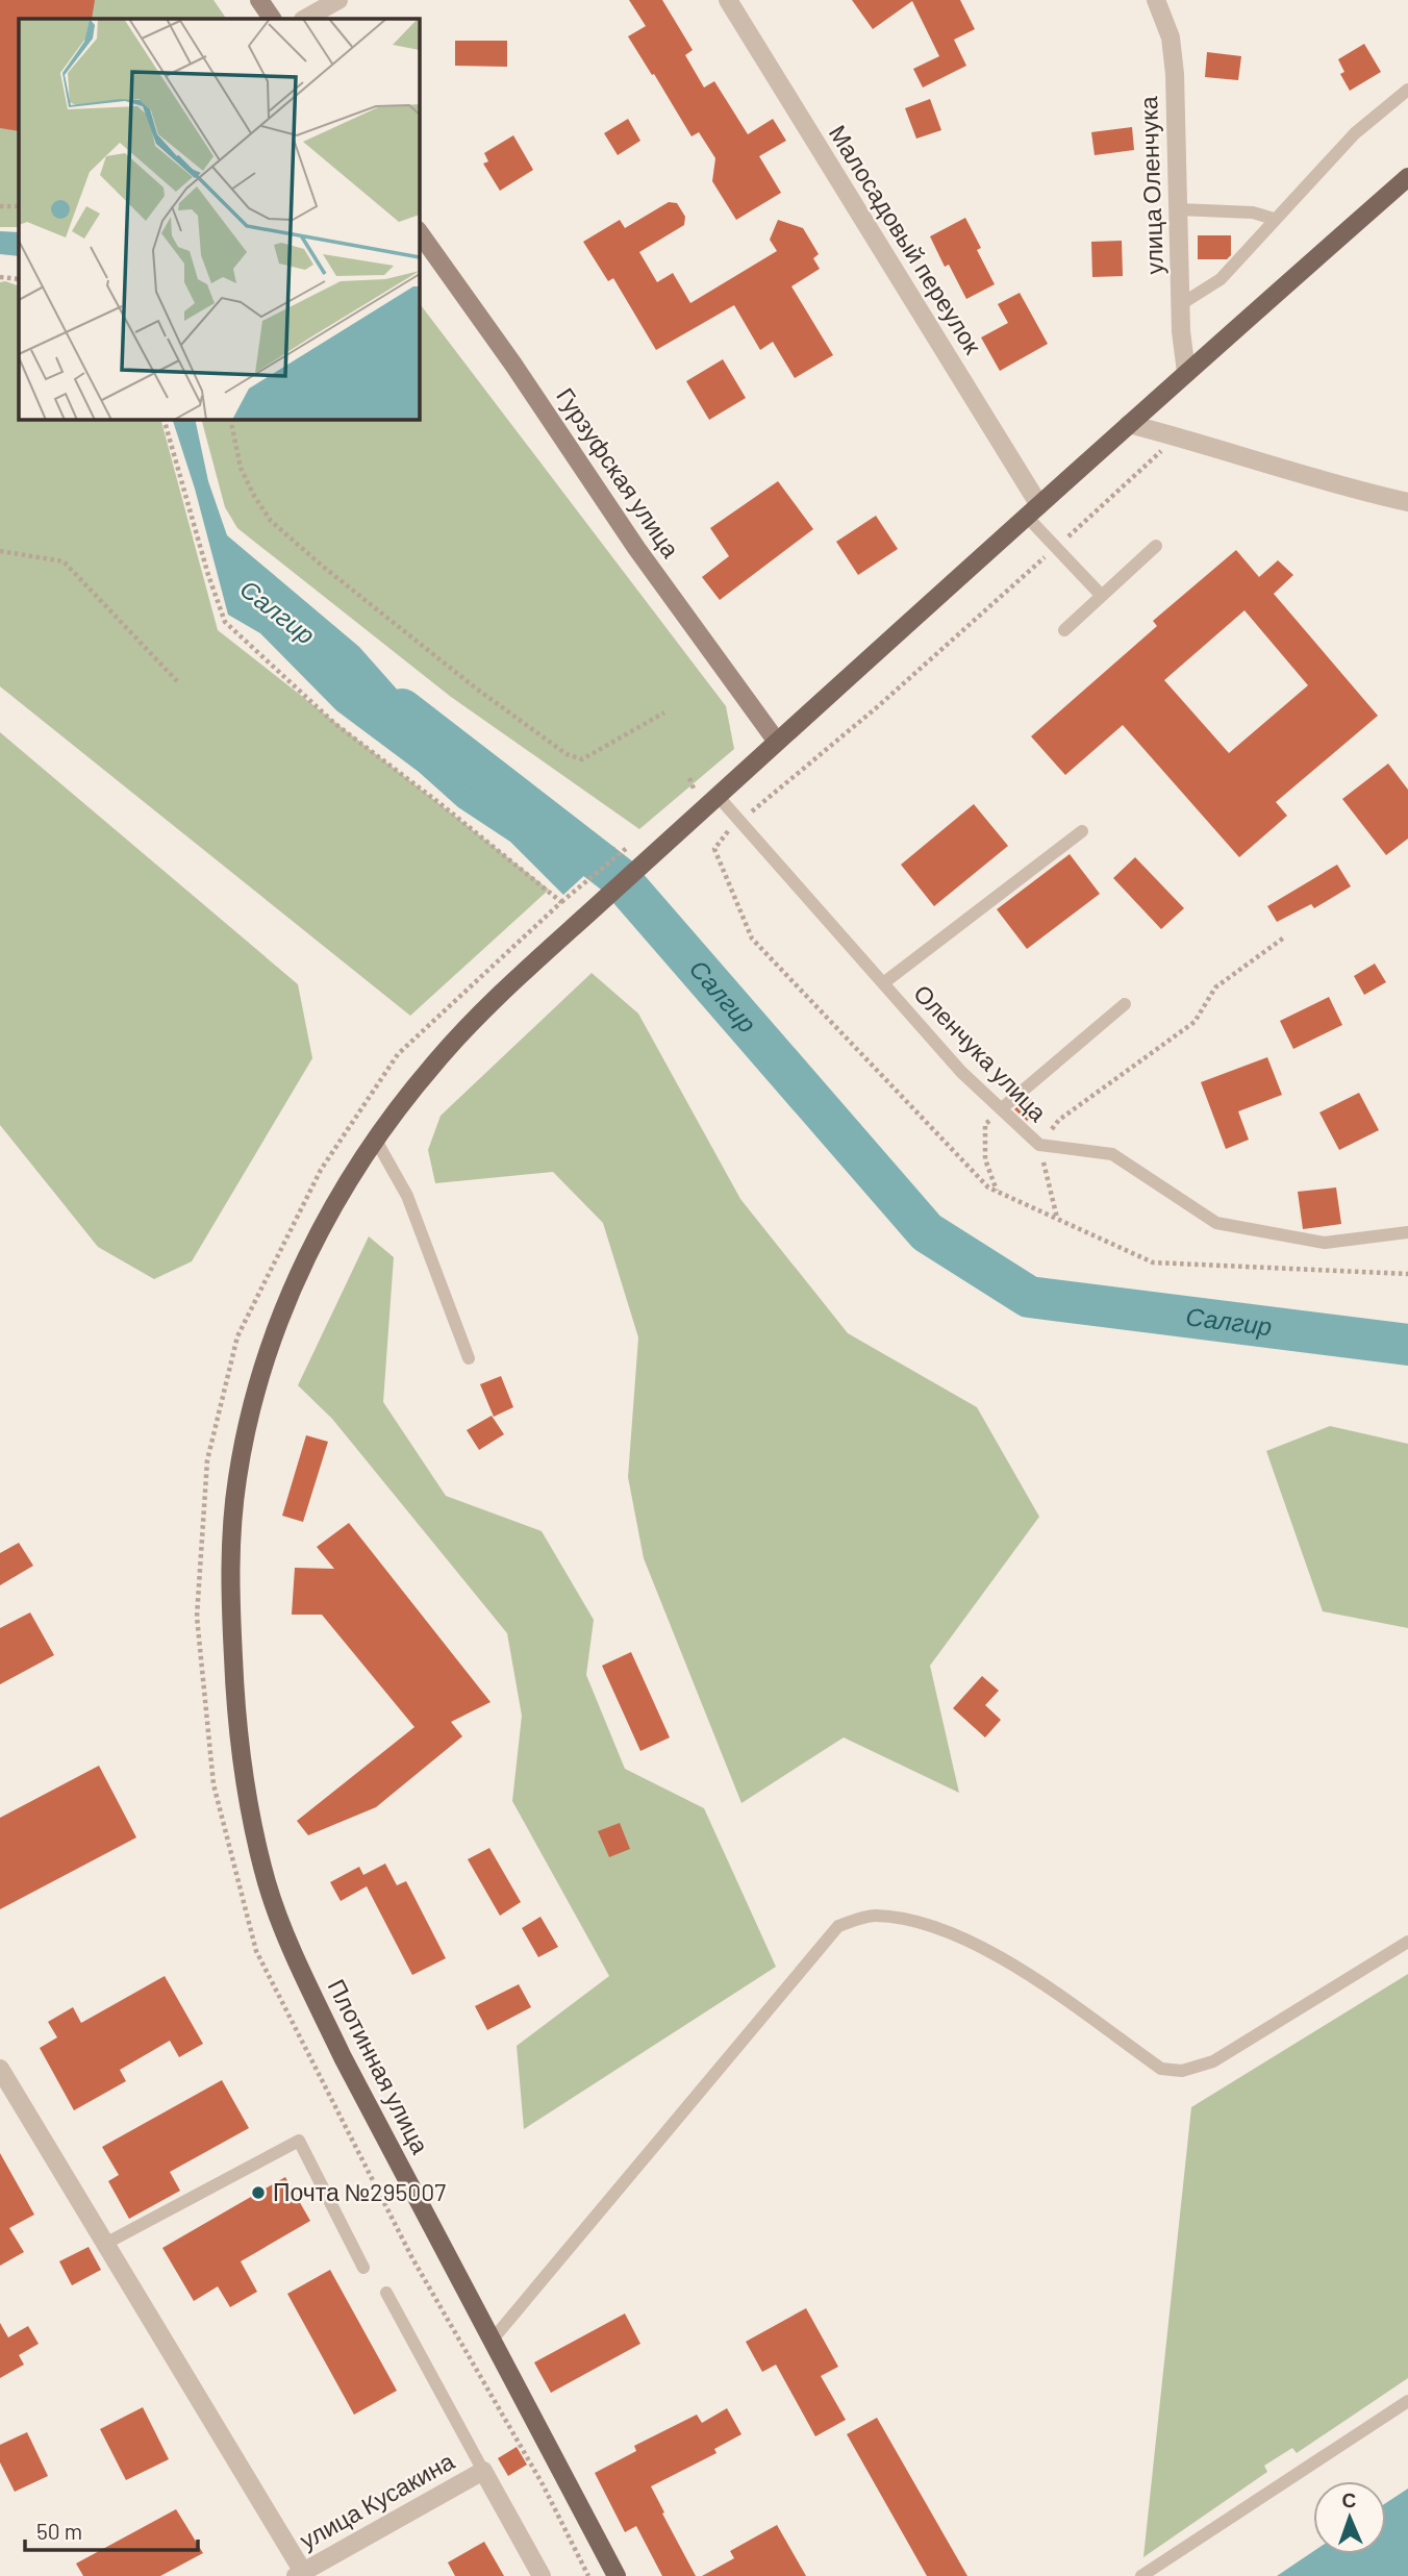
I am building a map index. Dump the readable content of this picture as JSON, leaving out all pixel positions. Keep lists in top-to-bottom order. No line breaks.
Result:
{"streets":{"main road":["Гурзуфская улица","Плотинная улица"],"street":["улица Оленчука","Малосадовый переулок","улица Кусакина"],"lane":["Оленчука улица"]},"crossings":[["улица Оленчука","Плотинная улица"],["Малосадовый переулок","Плотинная улица"],["Гурзуфская улица","Плотинная улица"],["Оленчука улица","Плотинная улица"]],"water":["Салгир"],"places":["Почта №295007"],"scale_bar":"50 m","north":"top"}
